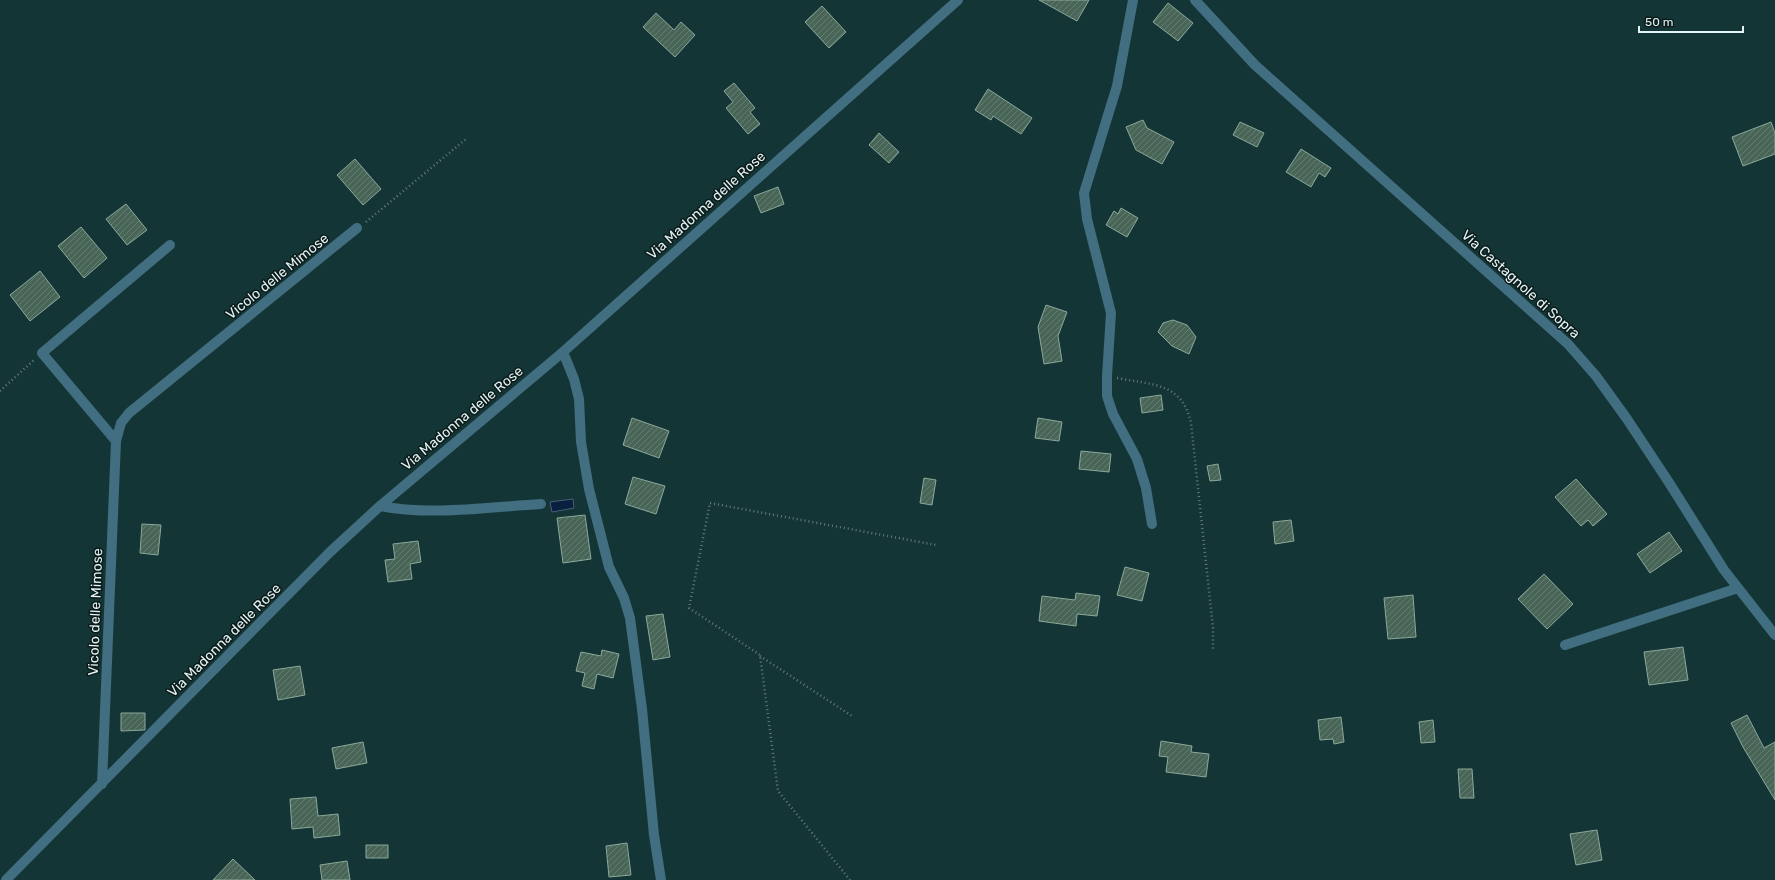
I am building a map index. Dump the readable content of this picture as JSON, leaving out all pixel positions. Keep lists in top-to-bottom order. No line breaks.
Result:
{"streets":{"street":["Via Madonna delle Rose","Vicolo delle Mimose","Via Castagnole di Sopra"]},"crossings":[["Via Madonna delle Rose","Vicolo delle Mimose"]],"scale_bar":"50 m"}
